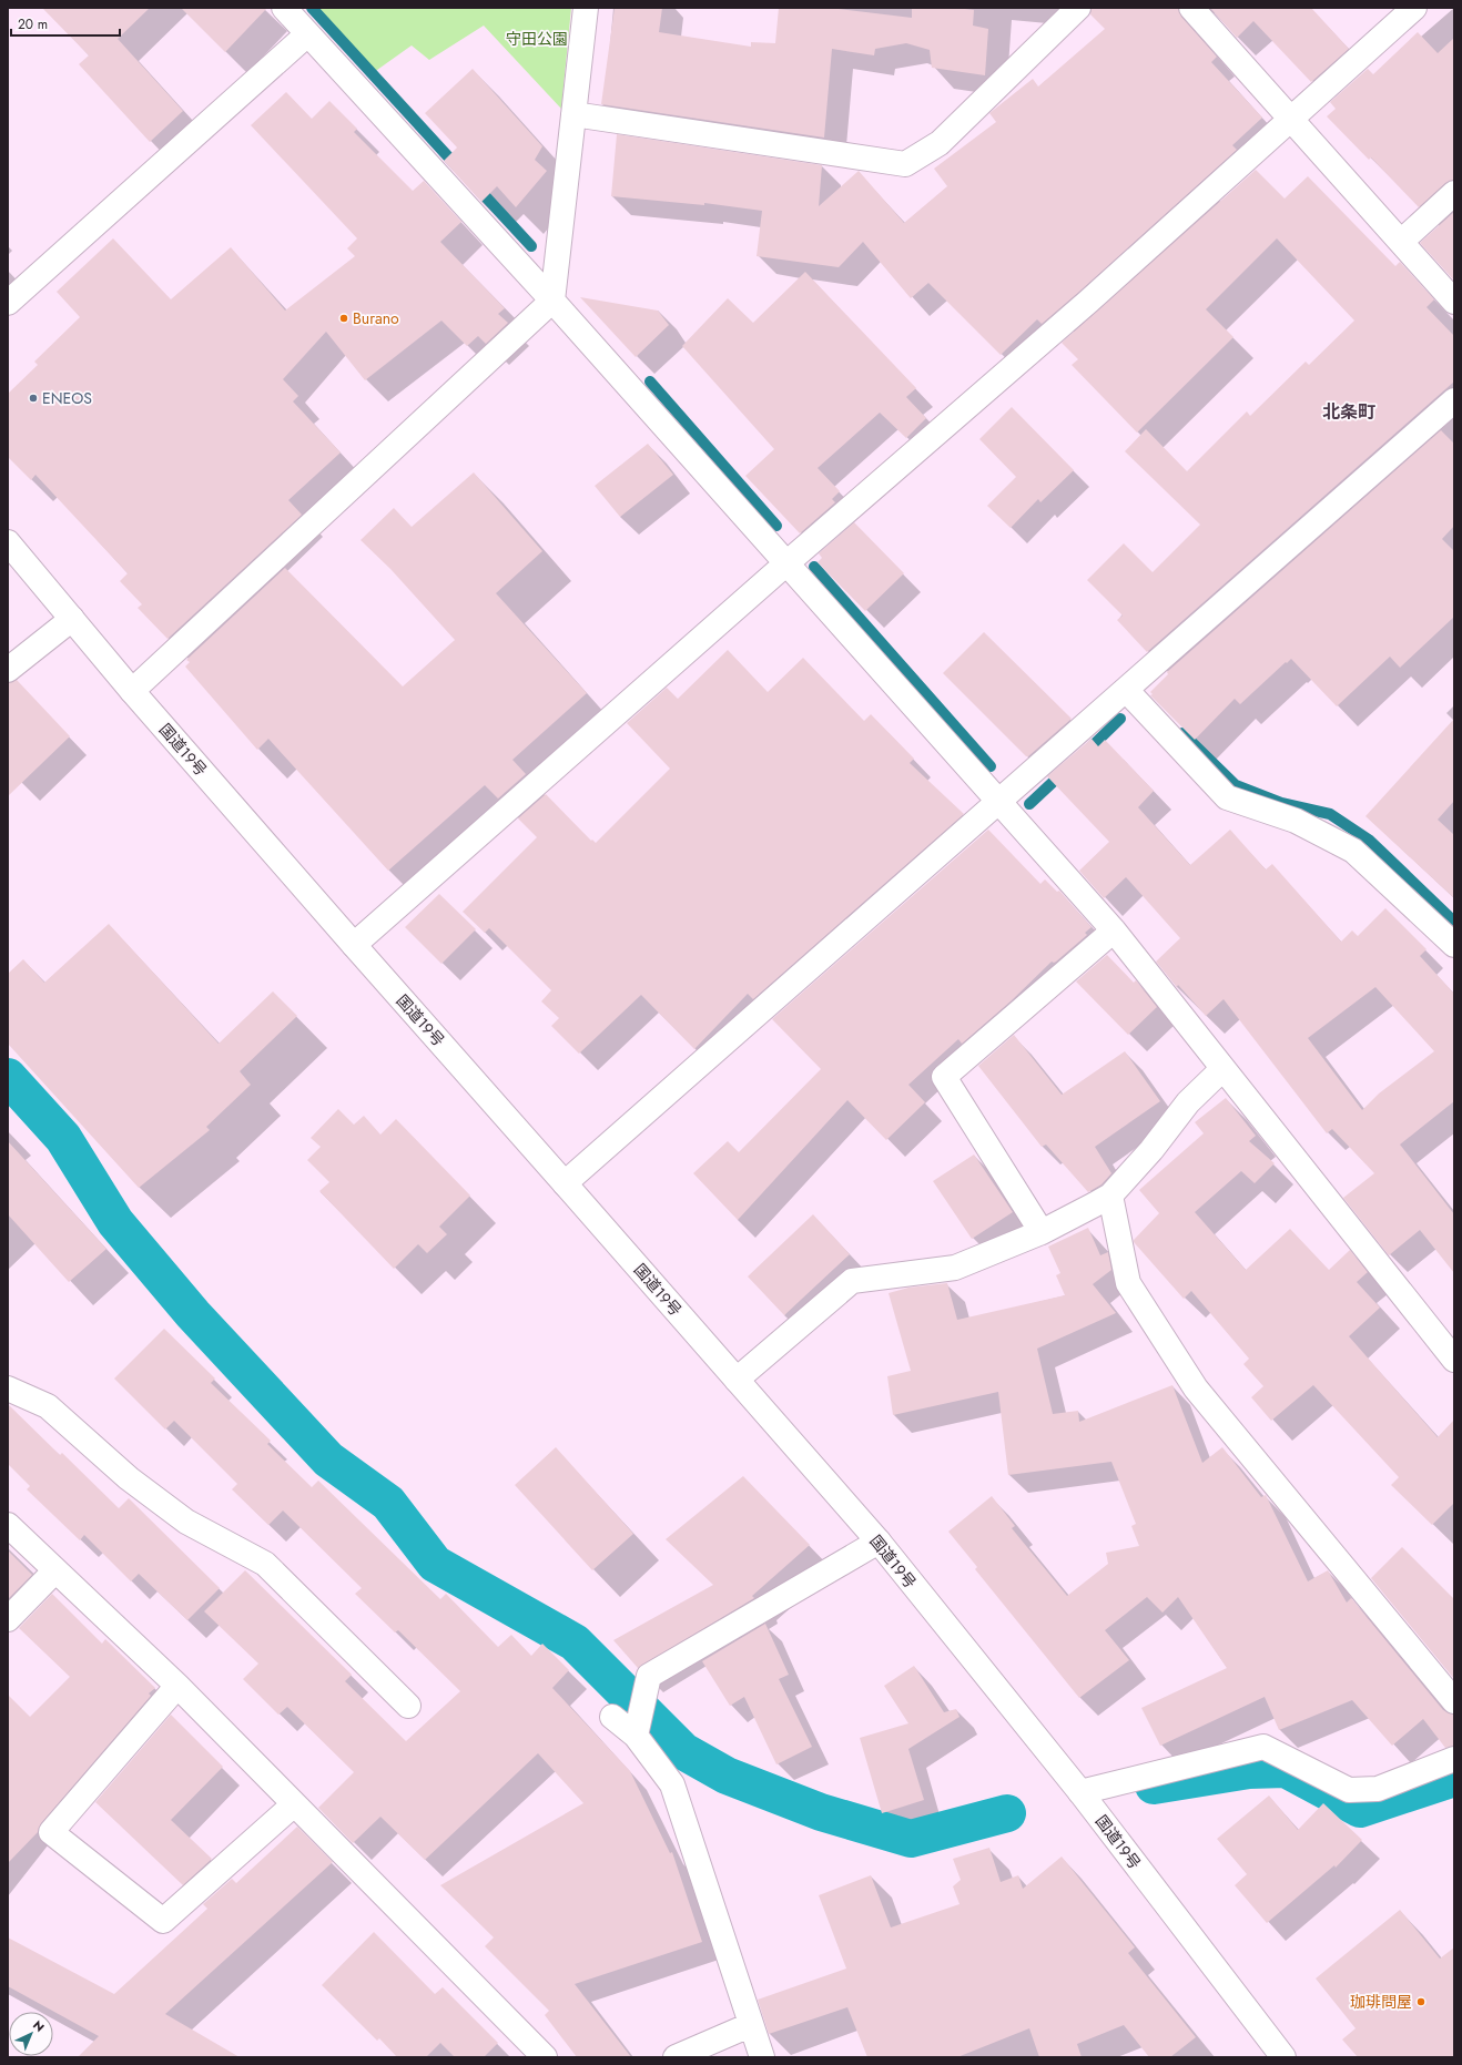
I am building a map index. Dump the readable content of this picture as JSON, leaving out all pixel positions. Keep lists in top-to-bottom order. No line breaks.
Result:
{"streets":{"main road":["国道19号"]},"districts":["北条町"],"parks":["守田公園"],"places":["Burano","ENEOS","珈琲問屋"],"scale_bar":"20 m","north":"top right"}
